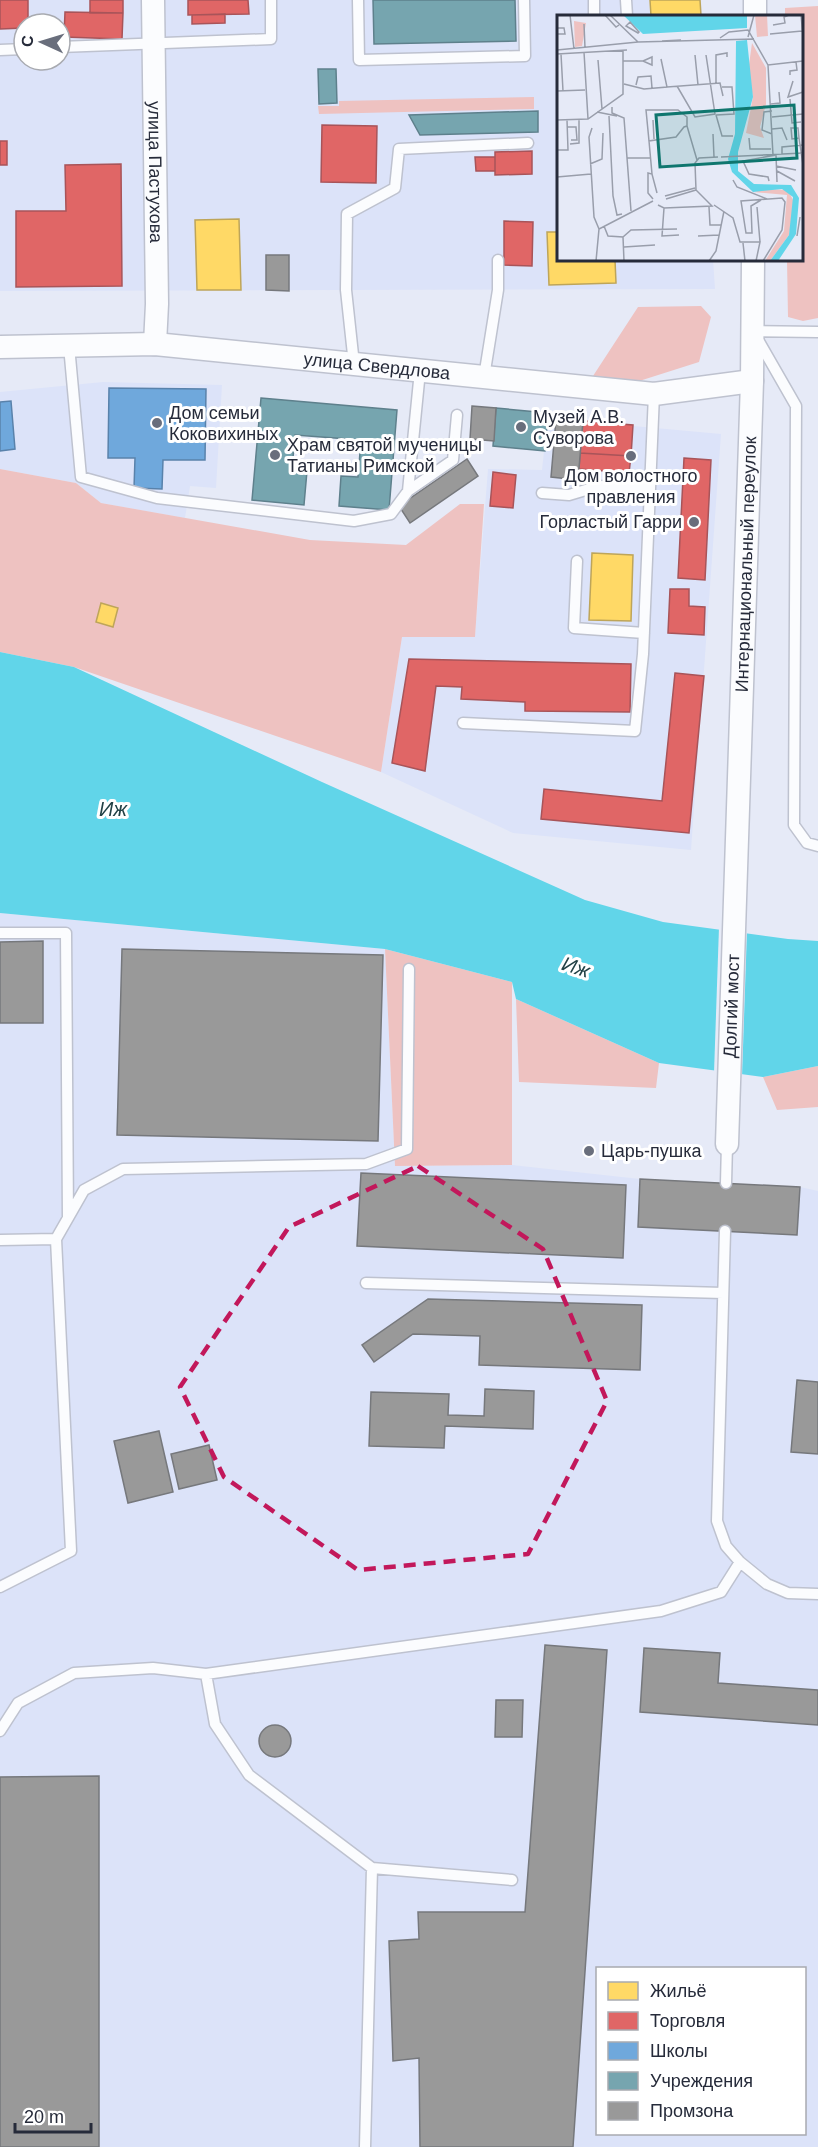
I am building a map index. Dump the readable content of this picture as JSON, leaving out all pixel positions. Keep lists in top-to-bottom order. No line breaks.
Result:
{"streets":{"street":["улица Пастухова","улица Свердлова","Интернациональный переулок","Долгий мост"]},"crossings":[["улица Пастухова","улица Свердлова"],["улица Свердлова","Интернациональный переулок"],["Интернациональный переулок","Долгий мост"]],"water":["Иж"],"places":["Дом семьи Коковихиных","Музей А.В. Суворова","Храм святой мученицы Татианы Римской","Дом волостного правления","Горластый Гарри","Царь-пушка"],"legend":["Жильё","Торговля","Школы","Учреждения","Промзона"],"scale_bar":"20 m","north":"left"}
